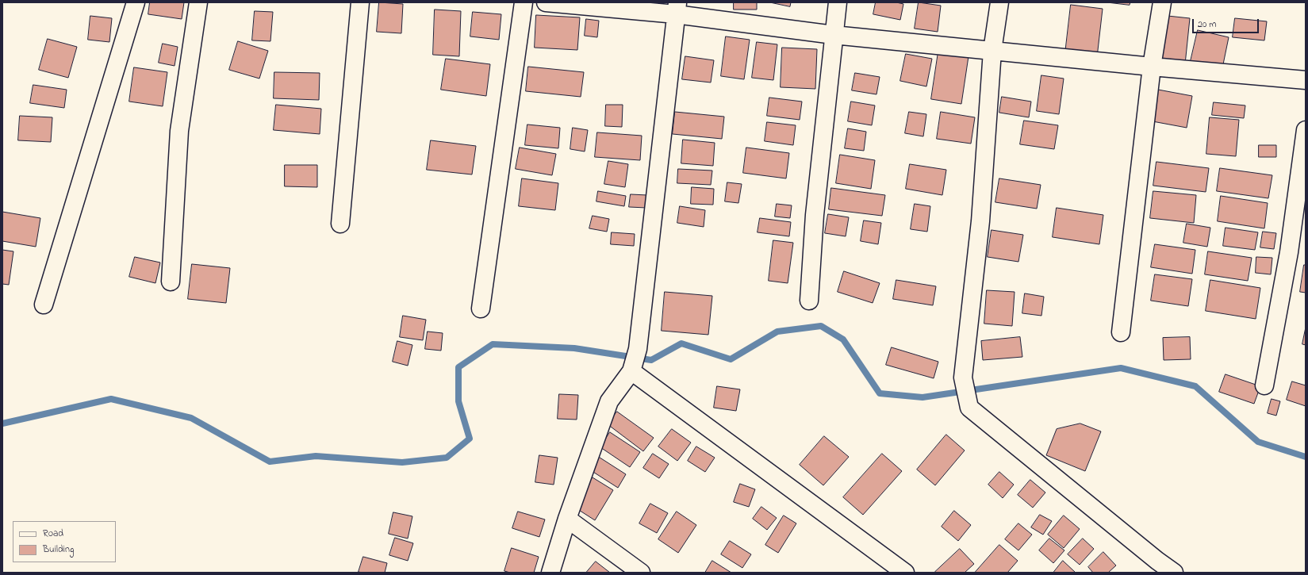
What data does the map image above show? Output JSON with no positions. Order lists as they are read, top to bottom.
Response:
{
  "legend": ["Road", "Building"],
  "scale_bar": "20 m"
}
